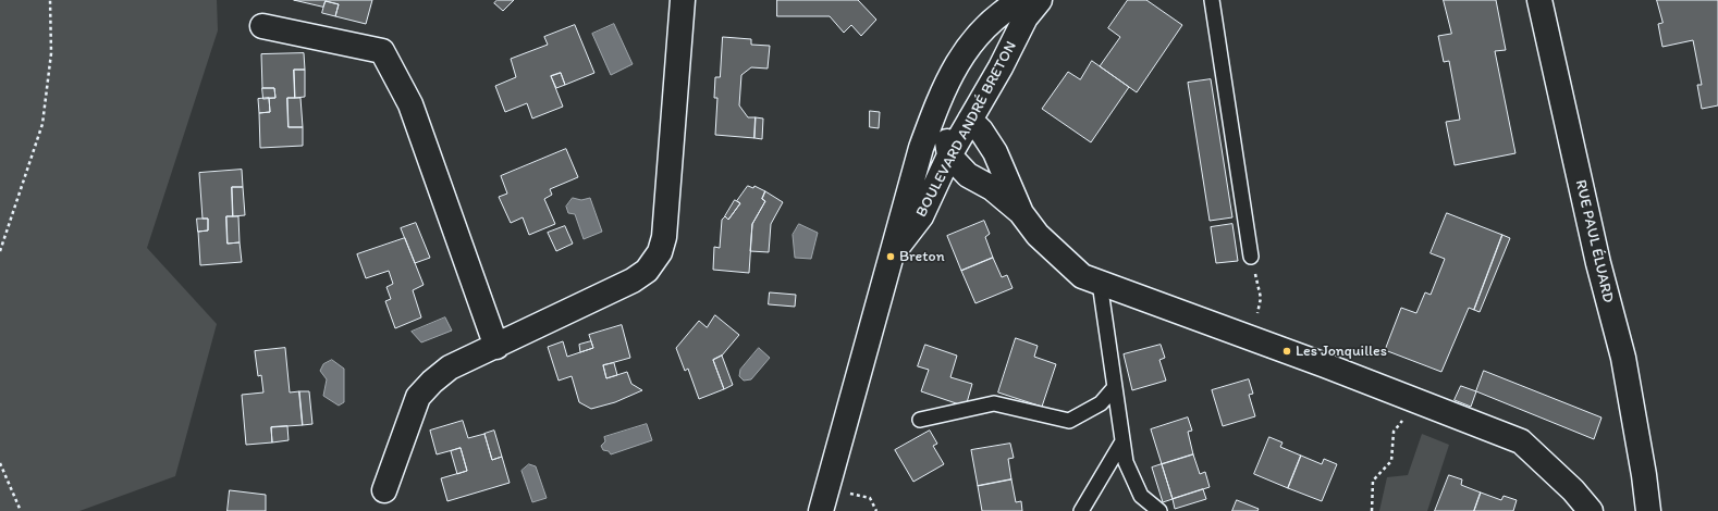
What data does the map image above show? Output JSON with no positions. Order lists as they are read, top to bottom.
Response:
{
  "streets": {
    "street": ["BOULEVARD ANDRÉ BRETON", "RUE PAUL ÉLUARD"]
  },
  "places": ["Breton", "Les Jonquilles"]
}
